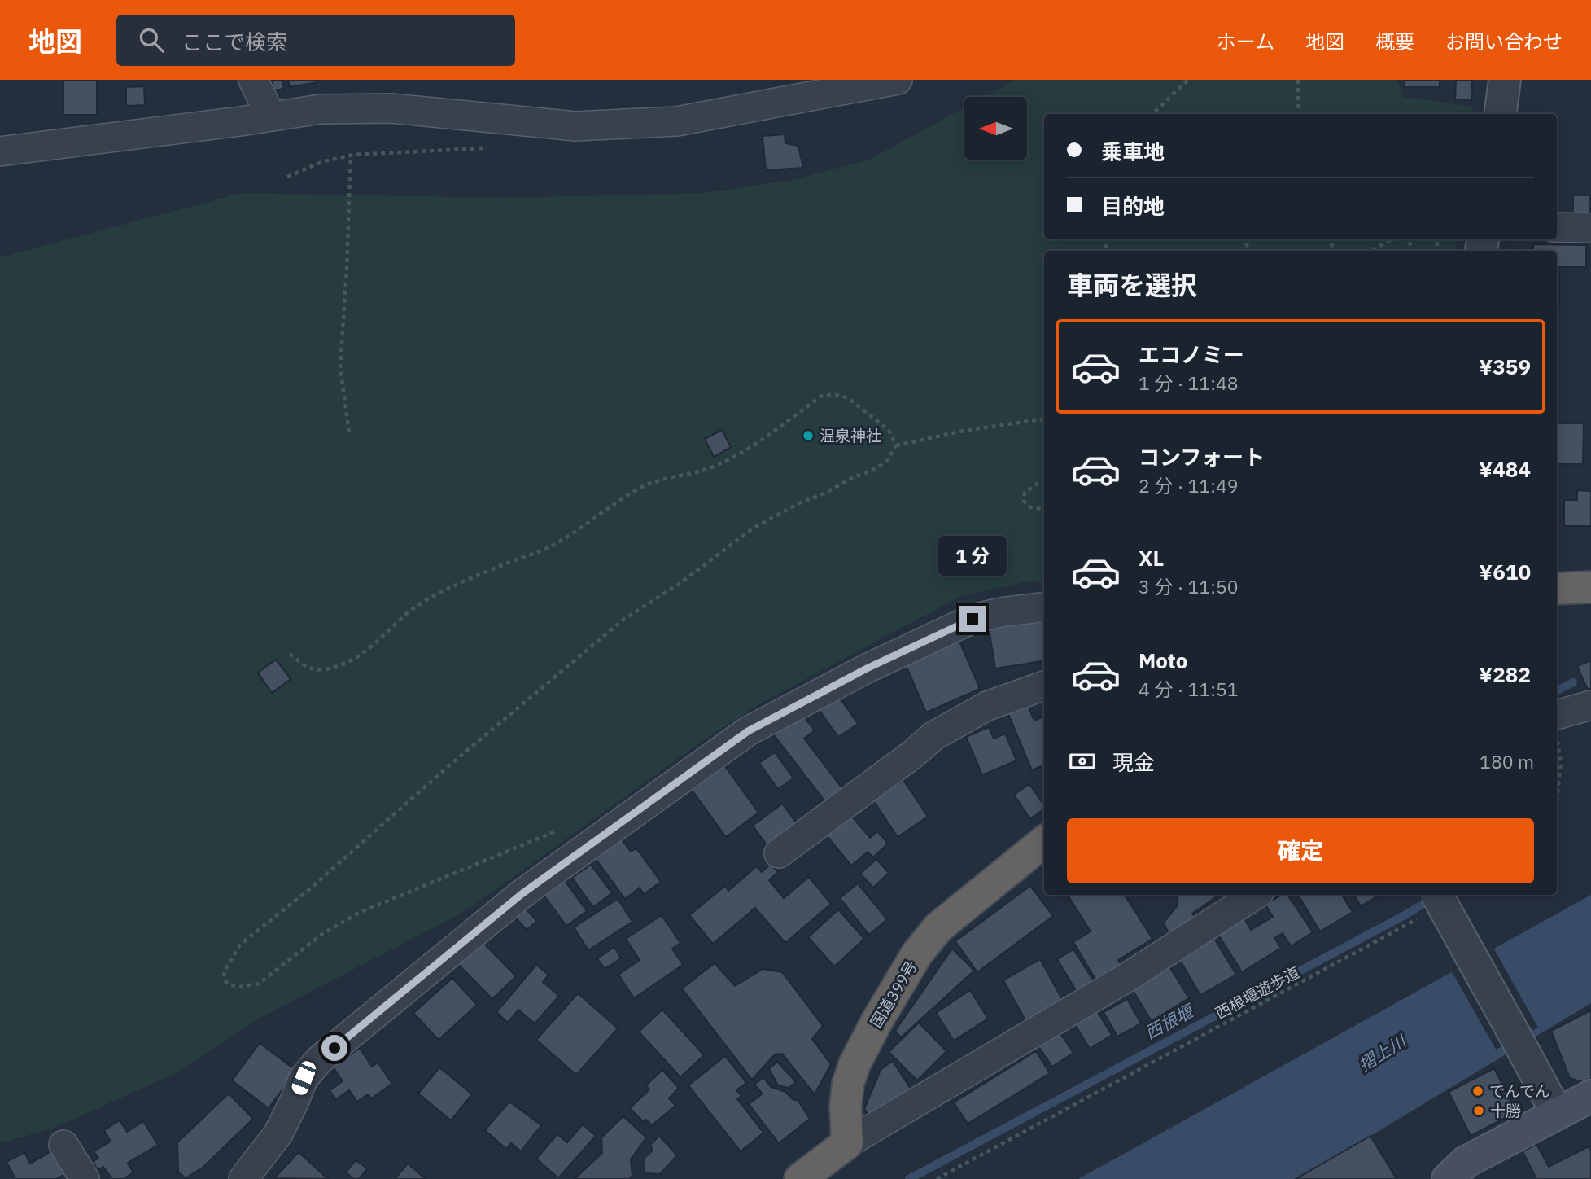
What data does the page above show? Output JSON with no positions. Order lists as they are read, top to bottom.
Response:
{
  "streets": {
    "highway": ["国道399号"],
    "path": ["西根堰遊歩道"]
  },
  "water": ["西根堰", "摺上川"],
  "places": ["温泉神社", "でんでん", "十勝"],
  "north": "left",
  "page": {
    "header": "地図",
    "search": "ここで検索",
    "nav": [
      "ホーム",
      "地図",
      "概要",
      "お問い合わせ"
    ],
    "banner": ["乗車地", "目的地"],
    "heading": "車両を選択",
    "list": [
      {
        "name": "エコノミー",
        "note": "1 分 · 11:48",
        "value": "¥359"
      },
      {
        "name": "コンフォート",
        "note": "2 分 · 11:49",
        "value": "¥484"
      },
      {
        "name": "XL",
        "note": "3 分 · 11:50",
        "value": "¥610"
      },
      {
        "name": "Moto",
        "note": "4 分 · 11:51",
        "value": "¥282"
      }
    ],
    "bubble": "1 分",
    "pay": ["現金", "180 m"],
    "buttons": "確定"
  }
}
